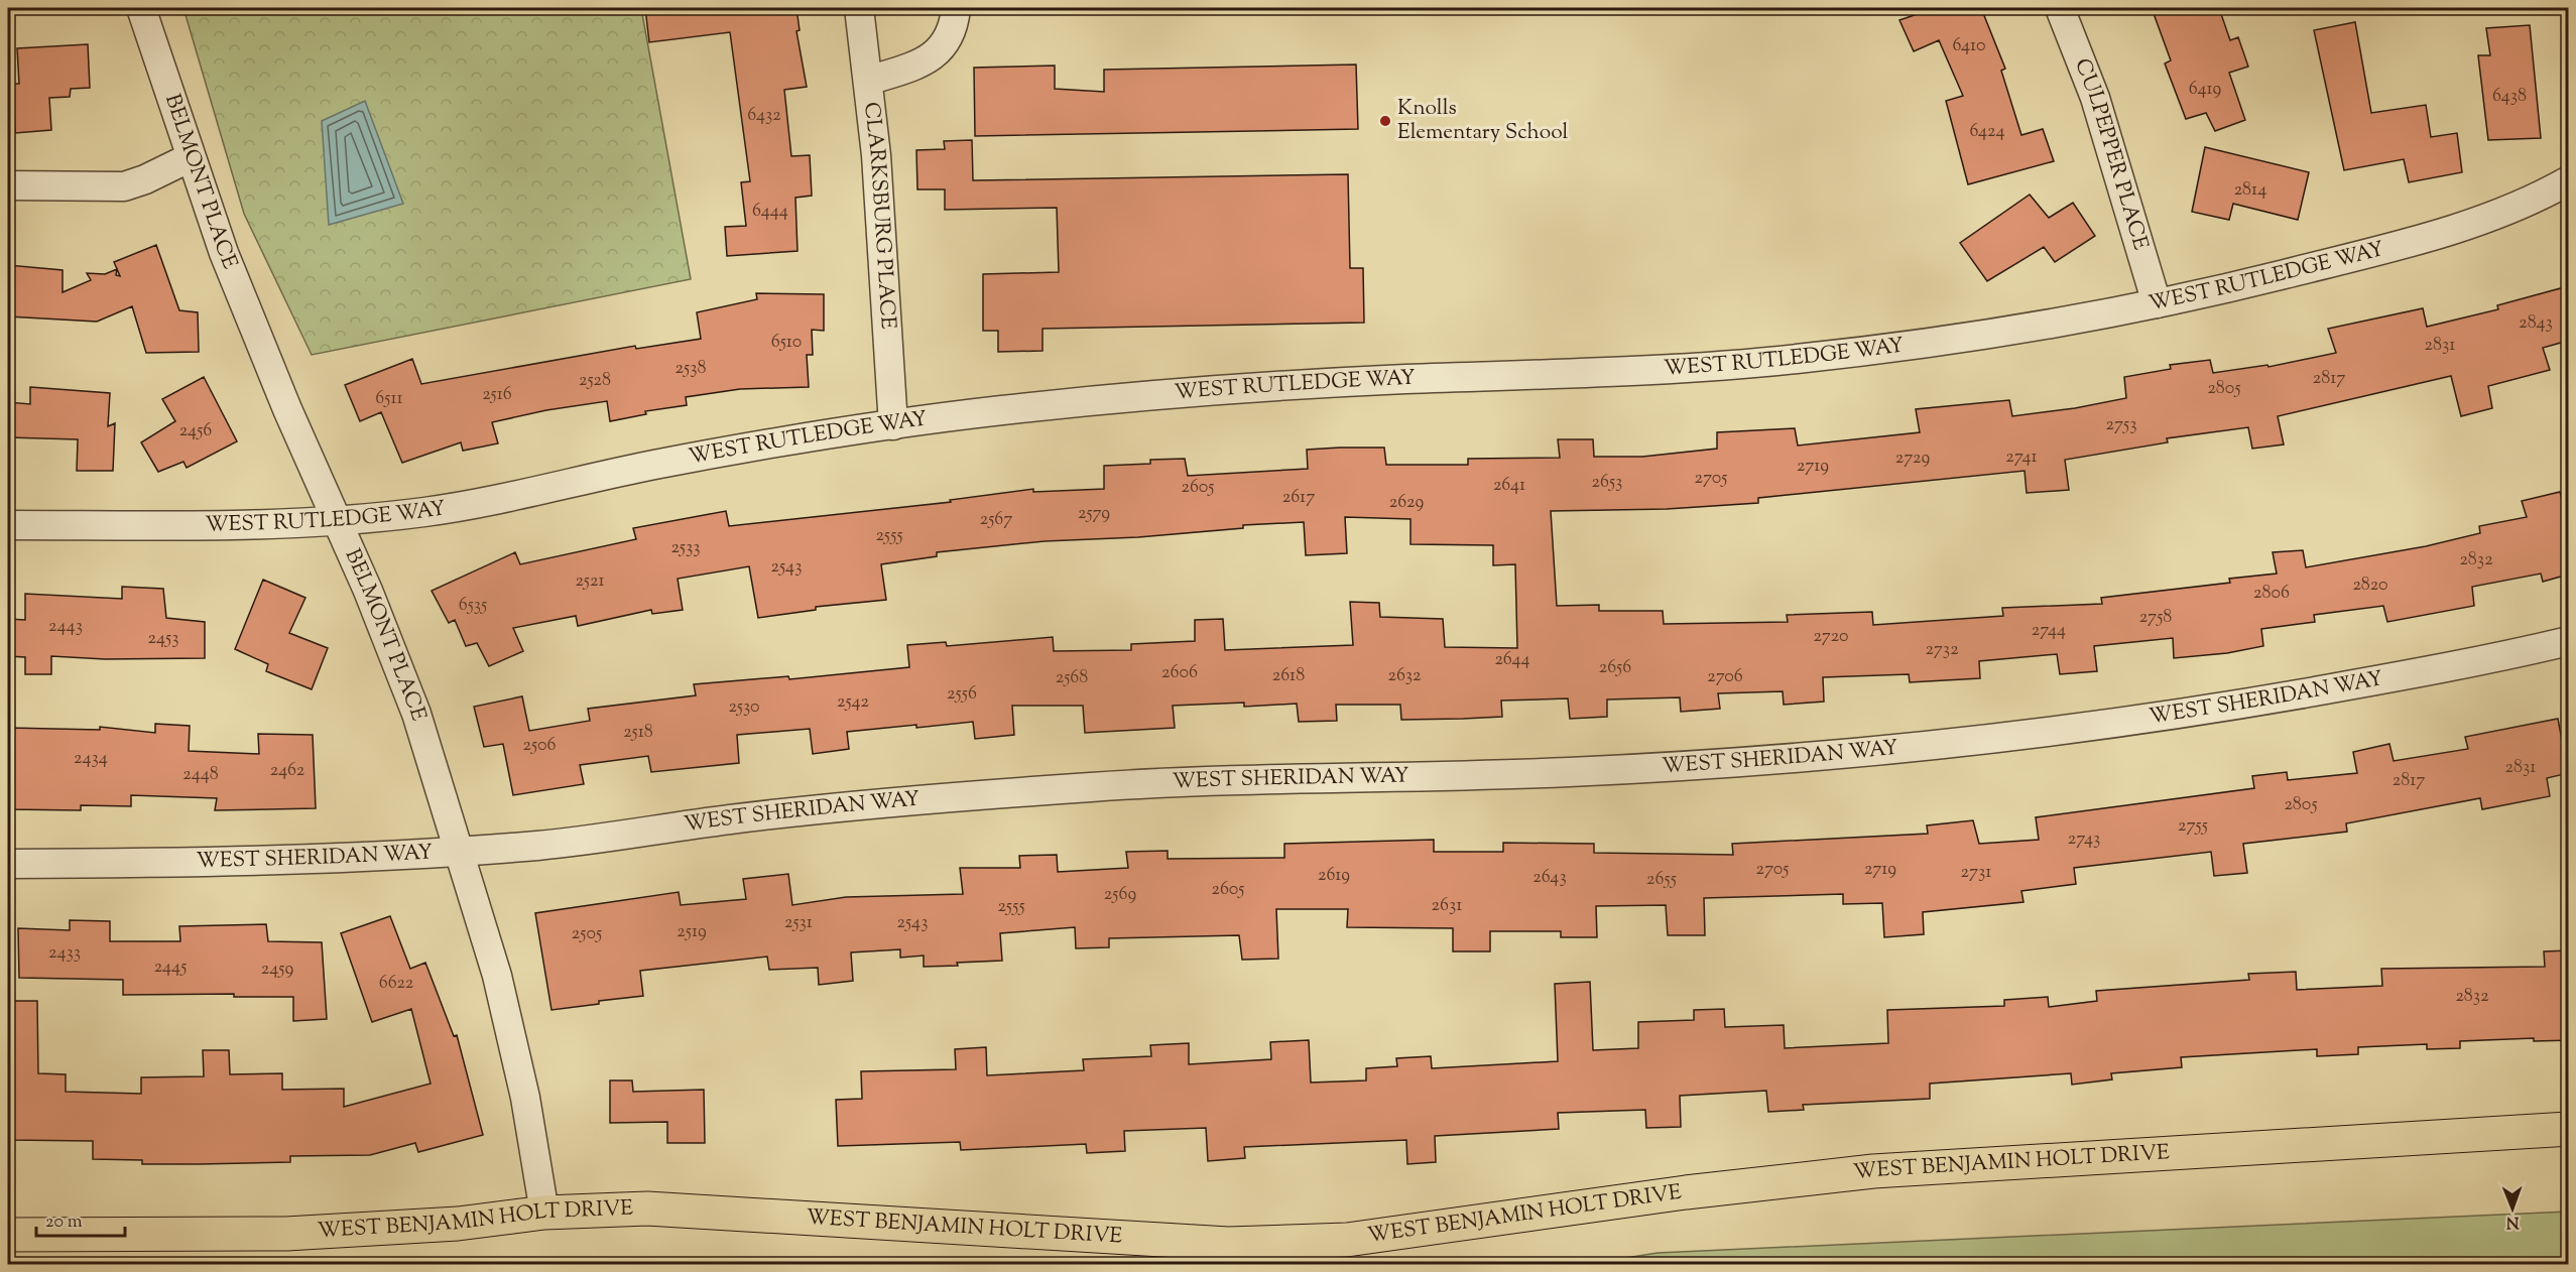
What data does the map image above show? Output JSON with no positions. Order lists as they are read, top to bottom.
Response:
{
  "streets": {
    "main road": ["WEST BENJAMIN HOLT DRIVE"],
    "street": [
      "CULPEPPER PLACE",
      "BELMONT PLACE",
      "CLARKSBURG PLACE",
      "WEST RUTLEDGE WAY",
      "WEST SHERIDAN WAY"
    ]
  },
  "crossings": [
    ["CULPEPPER PLACE", "WEST RUTLEDGE WAY"],
    ["BELMONT PLACE", "WEST RUTLEDGE WAY"],
    ["BELMONT PLACE", "WEST SHERIDAN WAY"],
    ["BELMONT PLACE", "WEST BENJAMIN HOLT DRIVE"],
    ["CLARKSBURG PLACE", "WEST RUTLEDGE WAY"]
  ],
  "places": ["Knolls Elementary School"],
  "house_numbers": [
    "6410",
    "6419",
    "6438",
    "6432",
    "6424",
    "2814",
    "6444",
    "2843",
    "6510",
    "2831",
    "2538",
    "2817",
    "2528",
    "2805",
    "2516",
    "6511",
    "2753",
    "2456",
    "2741",
    "2729",
    "2719",
    "2705",
    "2653",
    "2641",
    "2605",
    "2617",
    "2629",
    "2579",
    "2567",
    "2555",
    "2533",
    "2832",
    "2543",
    "2521",
    "2820",
    "2806",
    "6535",
    "2758",
    "2443",
    "2744",
    "2720",
    "2453",
    "2732",
    "2644",
    "2656",
    "2606",
    "2618",
    "2632",
    "2706",
    "2568",
    "2556",
    "2542",
    "2530",
    "2518",
    "2506",
    "2434",
    "2831",
    "2462",
    "2448",
    "2817",
    "2805",
    "2755",
    "2743",
    "2705",
    "2719",
    "2731",
    "2619",
    "2643",
    "2655",
    "2605",
    "2569",
    "2631",
    "2555",
    "2531",
    "2543",
    "2519",
    "2505",
    "2433",
    "2445",
    "2459",
    "6622",
    "2832"
  ],
  "scale_bar": "20 m",
  "north": "bottom"
}
